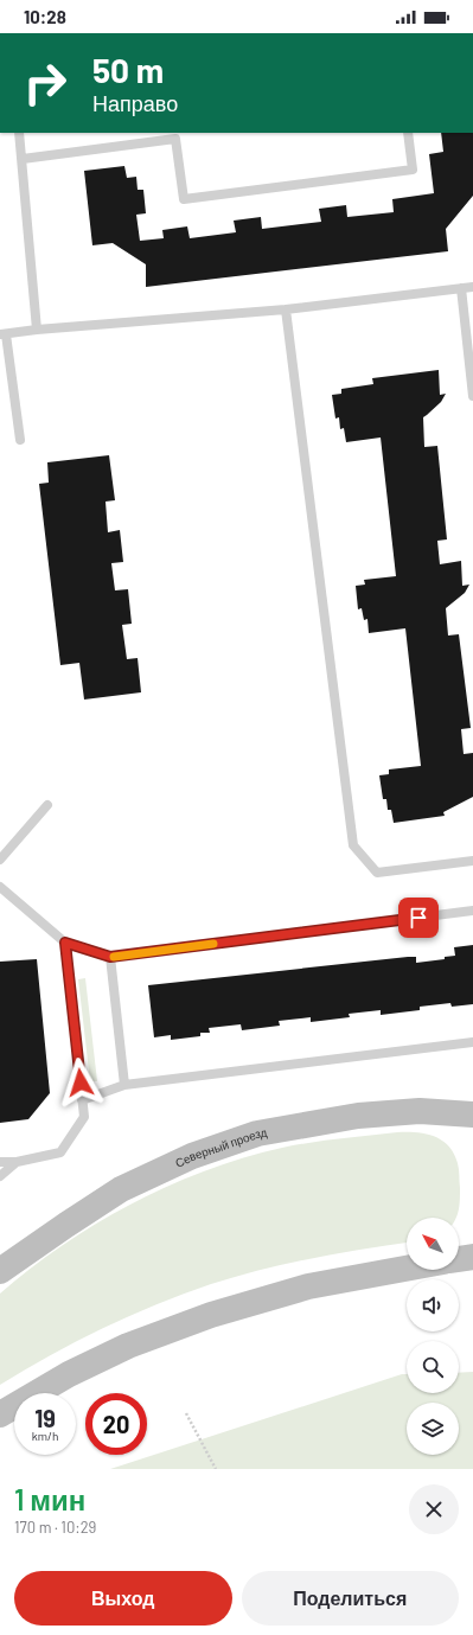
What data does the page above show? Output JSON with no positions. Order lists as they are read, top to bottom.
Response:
{
  "streets": {
    "main road": ["Северный проезд"]
  },
  "north": "top left",
  "page": {
    "status": "10:28",
    "turn": ["50 m", "Направо"],
    "speed": "19 km/h",
    "limit": "20",
    "heading": ["1 мин", "170 m · 10:29"],
    "buttons": ["Выход", "Поделиться"]
  }
}
